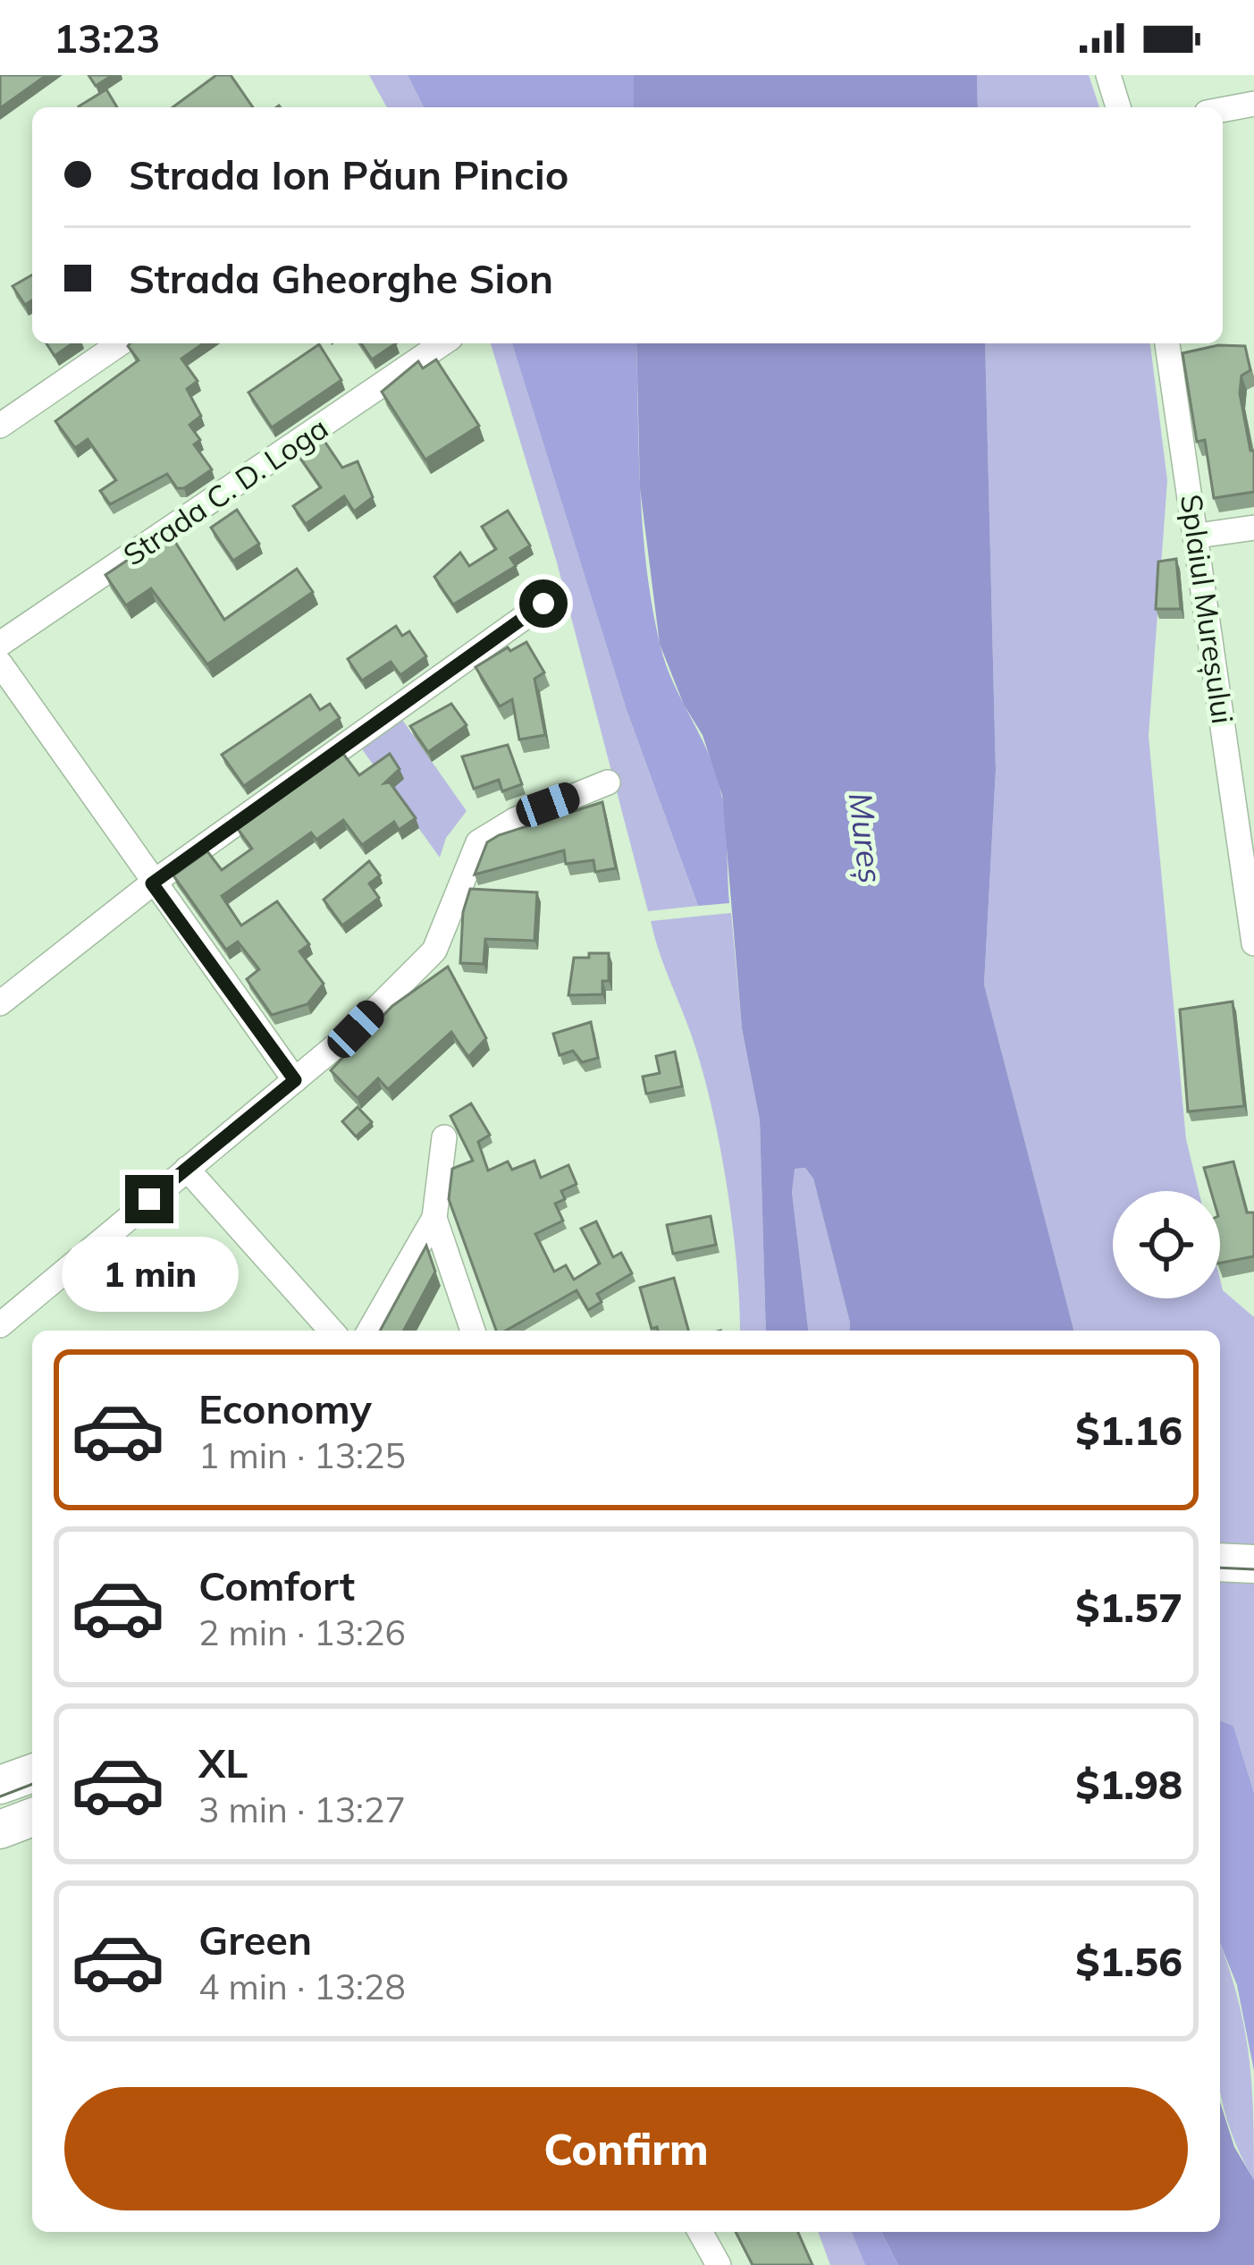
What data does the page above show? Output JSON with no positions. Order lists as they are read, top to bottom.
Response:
{
  "streets": {
    "street": ["Strada C. D. Loga", "Splaiul Mureșului"]
  },
  "water": ["Mureș"],
  "page": {
    "status": "13:23",
    "banner": ["Strada Ion Păun Pincio", "Strada Gheorghe Sion"],
    "bubble": "1 min",
    "list": [
      {
        "name": "Economy",
        "note": "1 min · 13:25",
        "value": "$1.16"
      },
      {
        "name": "Comfort",
        "note": "2 min · 13:26",
        "value": "$1.57"
      },
      {
        "name": "XL",
        "note": "3 min · 13:27",
        "value": "$1.98"
      },
      {
        "name": "Green",
        "note": "4 min · 13:28",
        "value": "$1.56"
      }
    ],
    "buttons": "Confirm"
  }
}
